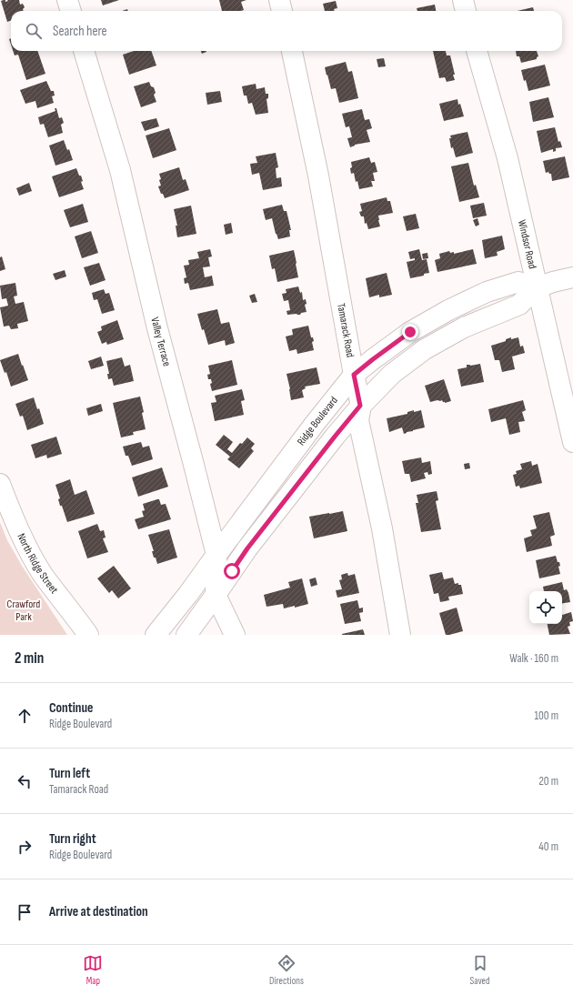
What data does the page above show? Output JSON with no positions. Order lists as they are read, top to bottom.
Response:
{
  "streets": {
    "street": [
      "Windsor Road",
      "Tamarack Road",
      "Valley Terrace",
      "Ridge Boulevard",
      "North Ridge Street"
    ]
  },
  "crossings": [
    ["Windsor Road", "Ridge Boulevard"],
    ["Tamarack Road", "Ridge Boulevard"],
    ["Valley Terrace", "Ridge Boulevard"]
  ],
  "parks": ["Crawford Park"],
  "page": {
    "search": "Search here",
    "heading": ["2 min", "Walk · 160 m"],
    "list": [
      ["Continue", "Ridge Boulevard", "100 m"],
      ["Turn left", "Tamarack Road", "20 m"],
      ["Turn right", "Ridge Boulevard", "40 m"],
      "Arrive at destination"
    ],
    "nav": ["Map", "Directions", "Saved"]
  }
}
